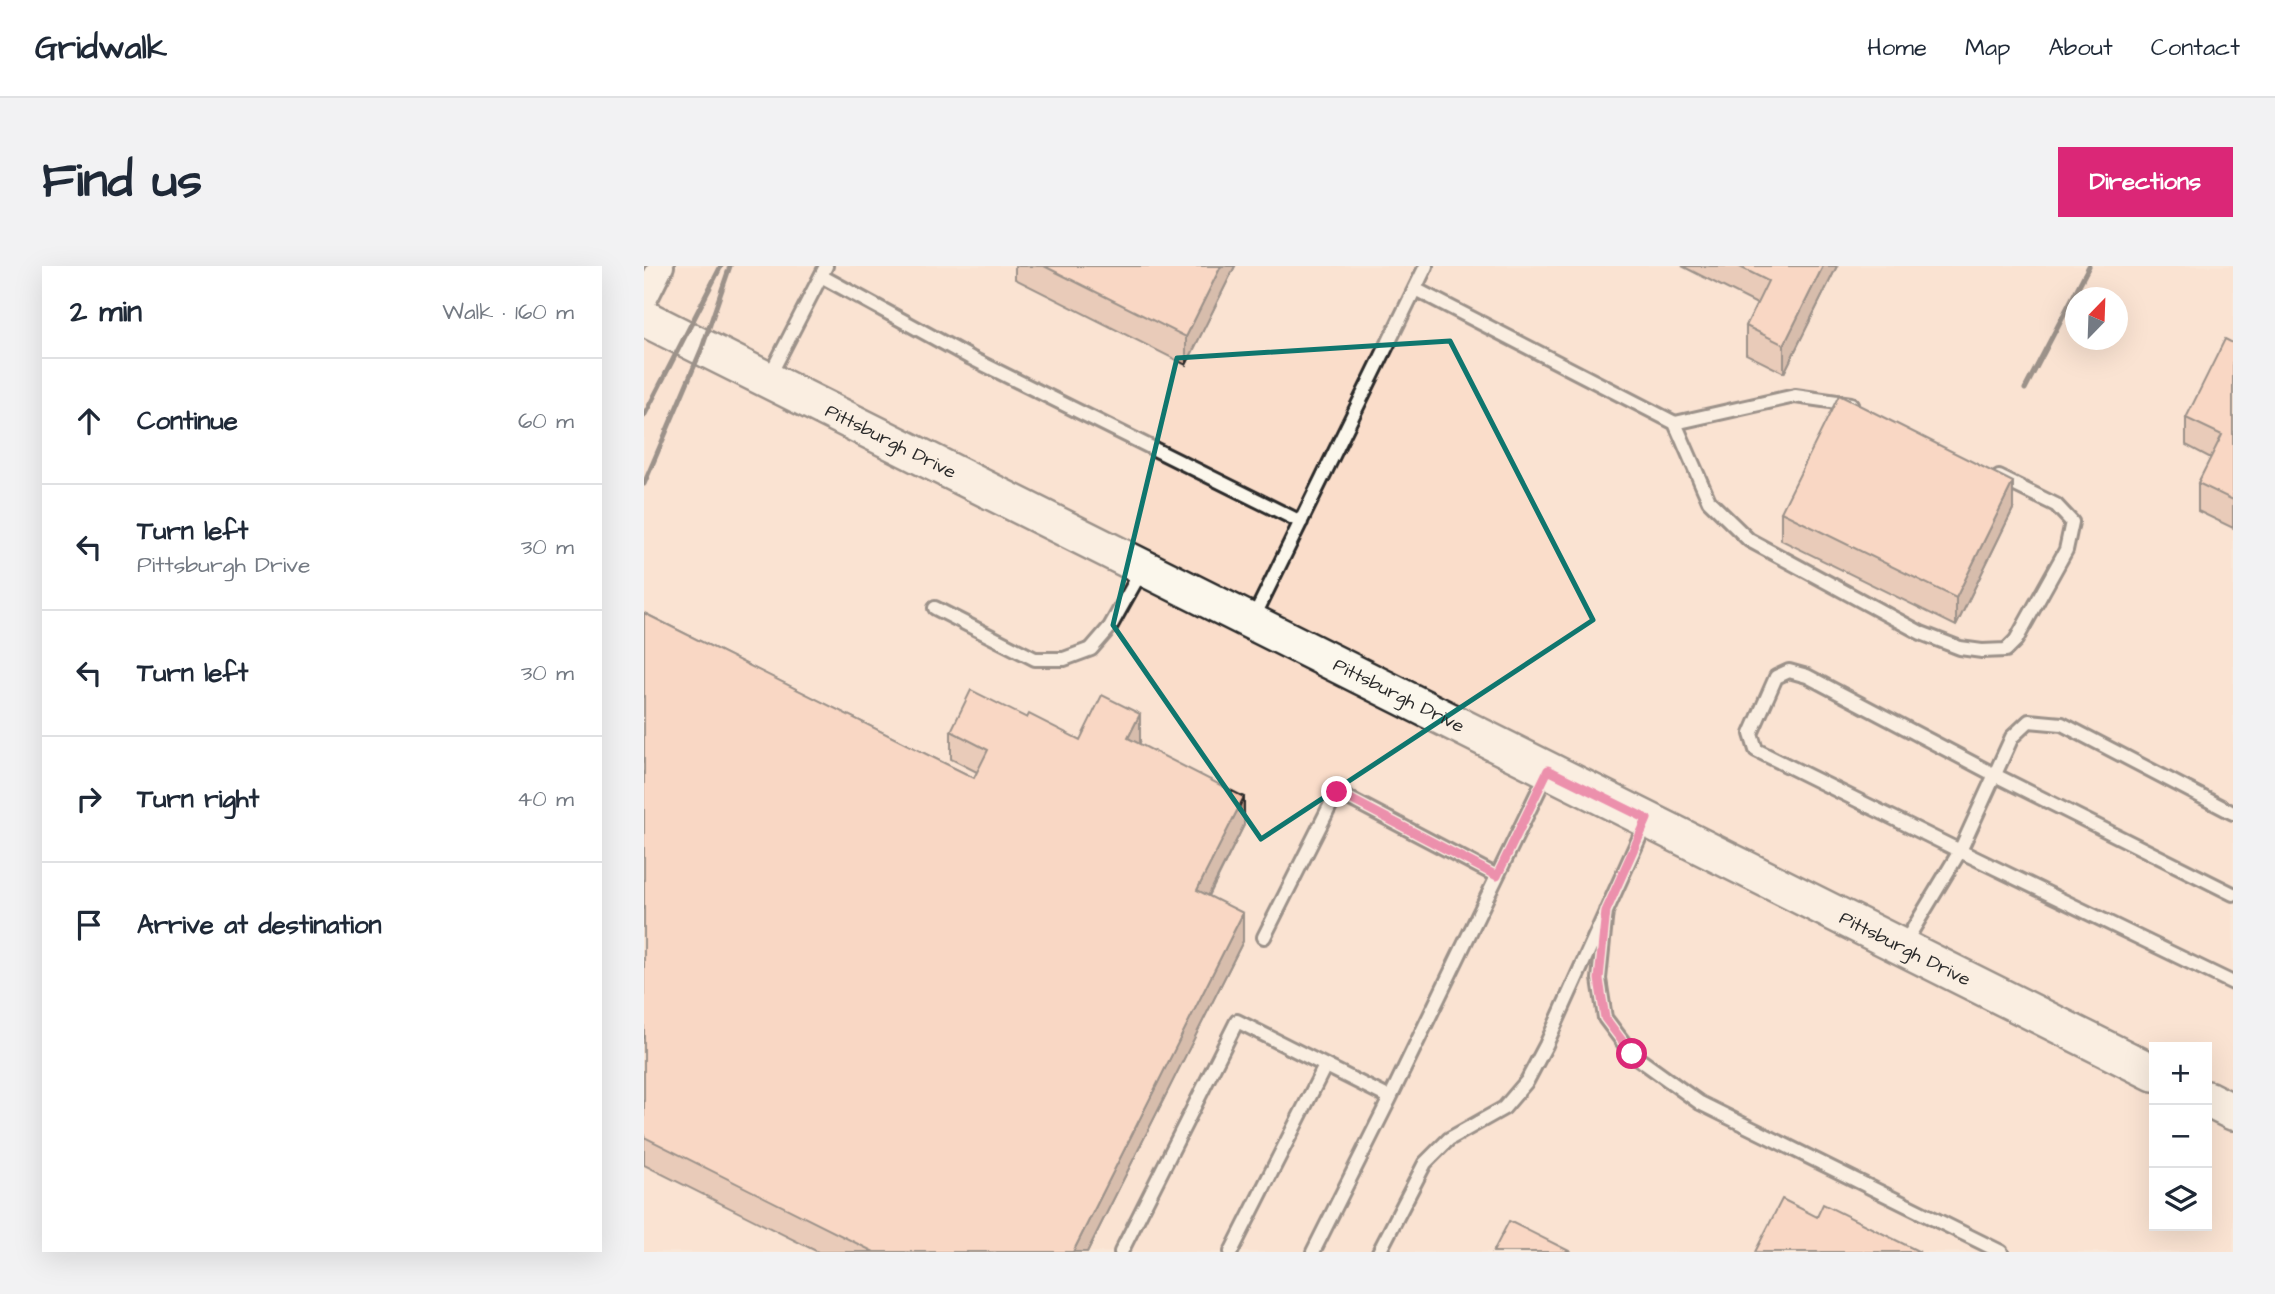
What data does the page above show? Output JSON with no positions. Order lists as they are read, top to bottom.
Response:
{
  "streets": {
    "street": ["Pittsburgh Drive"]
  },
  "north": "top right",
  "page": {
    "header": "Gridwalk",
    "nav": [
      "Home",
      "Map",
      "About",
      "Contact"
    ],
    "buttons": "Directions",
    "title": "Find us",
    "heading": ["2 min", "Walk · 160 m"],
    "list": [
      ["Continue", "60 m"],
      ["Turn left", "Pittsburgh Drive", "30 m"],
      ["Turn left", "30 m"],
      ["Turn right", "40 m"],
      "Arrive at destination"
    ],
    "map_buttons": ["+", "−"]
  }
}
